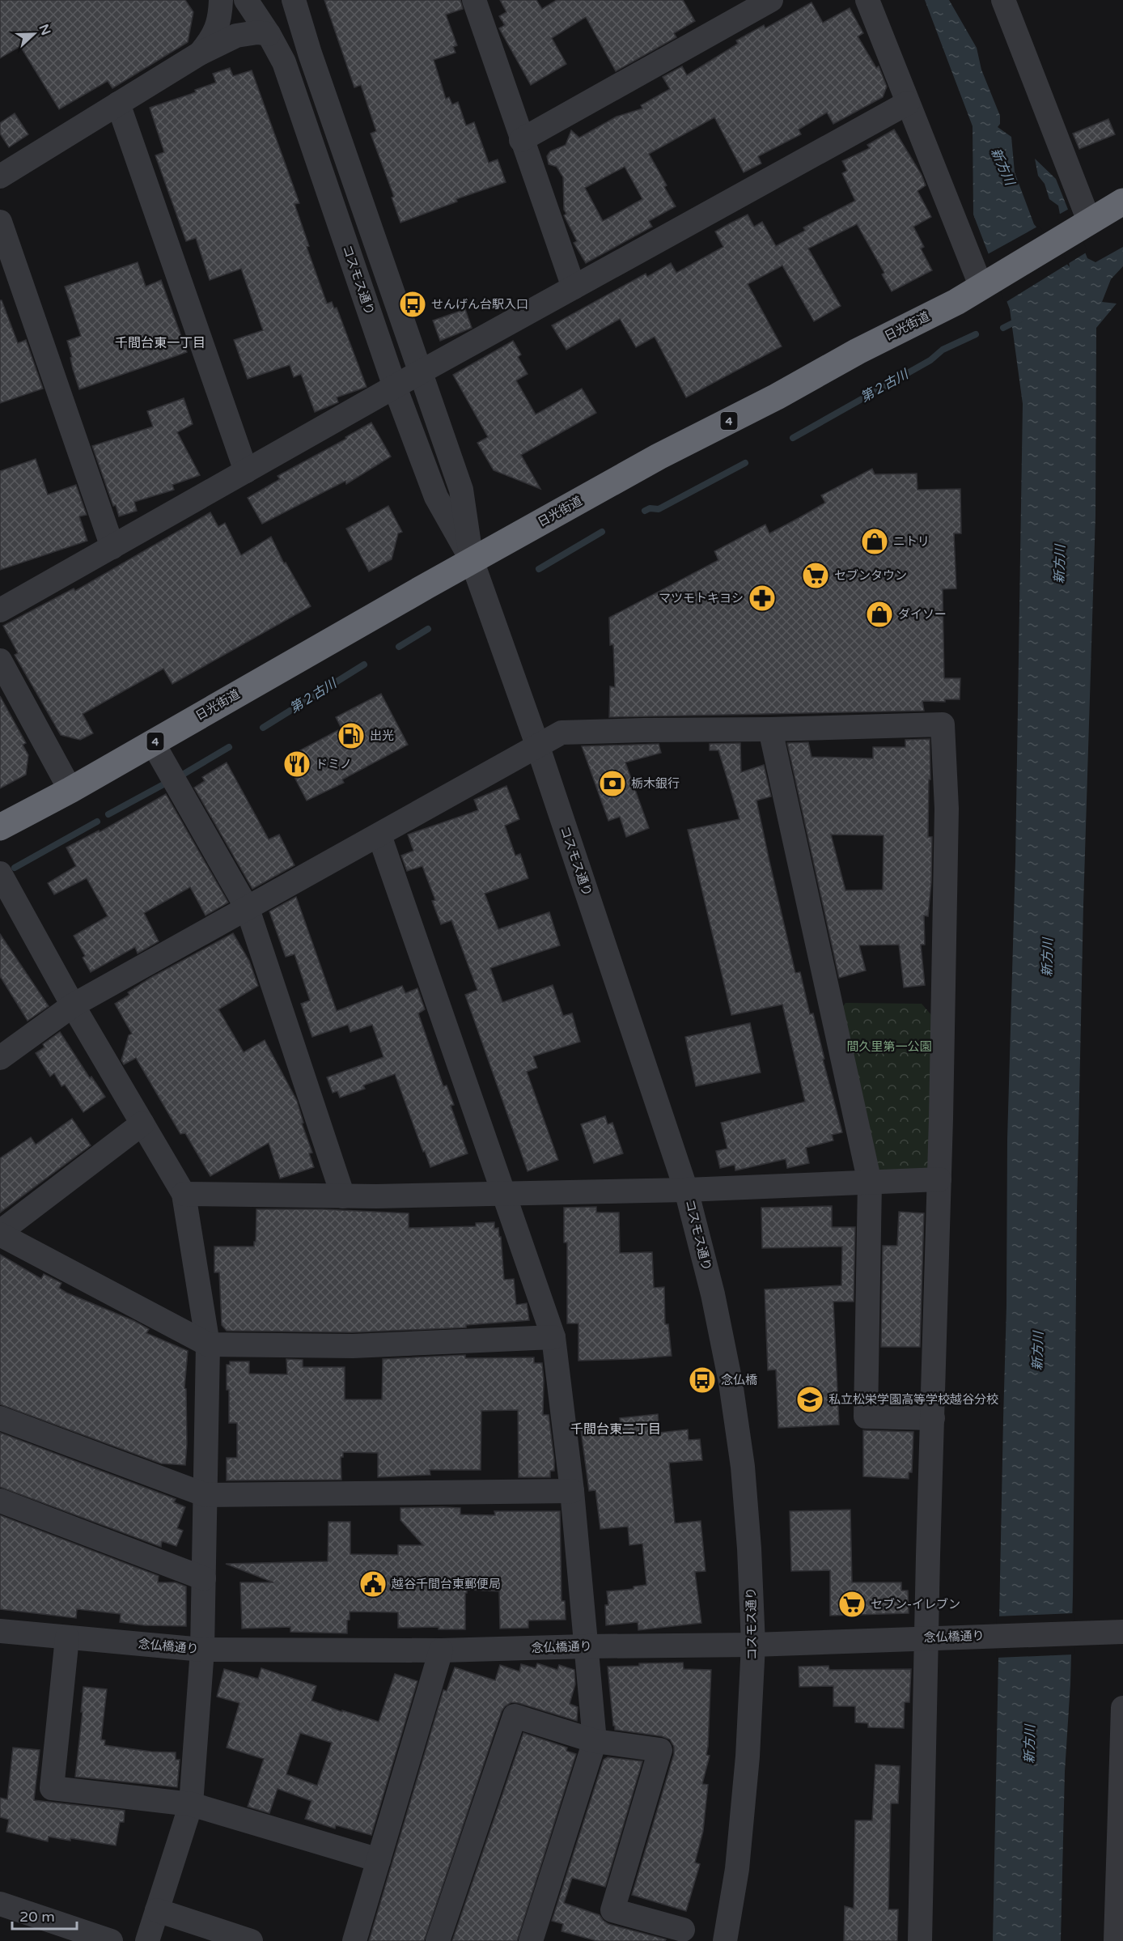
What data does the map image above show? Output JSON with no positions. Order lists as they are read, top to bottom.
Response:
{
  "streets": {
    "highway": ["日光街道", "4"],
    "street": ["コスモス通り", "念仏橋通り"]
  },
  "crossings": [
    ["コスモス通り", "日光街道"],
    ["コスモス通り", "念仏橋通り"]
  ],
  "districts": ["千間台東一丁目", "千間台東二丁目"],
  "water": ["新方川", "第２古川"],
  "parks": ["間久里第一公園"],
  "places": {
    "bus stop": ["せんげん台駅入口", "念仏橋"],
    "shop": ["ニトリ", "ダイソー"],
    "supermarket": ["セブンタウン", "セブン-イレブン"],
    "pharmacy": ["マツモトキヨシ"],
    "fuel station": ["出光"],
    "restaurant": ["ドミノ"],
    "bank": ["栃木銀行"],
    "school or university": ["私立松栄学園高等学校越谷分校"],
    "public building": ["越谷千間台東郵便局"]
  },
  "scale_bar": "20 m",
  "north": "right"
}
